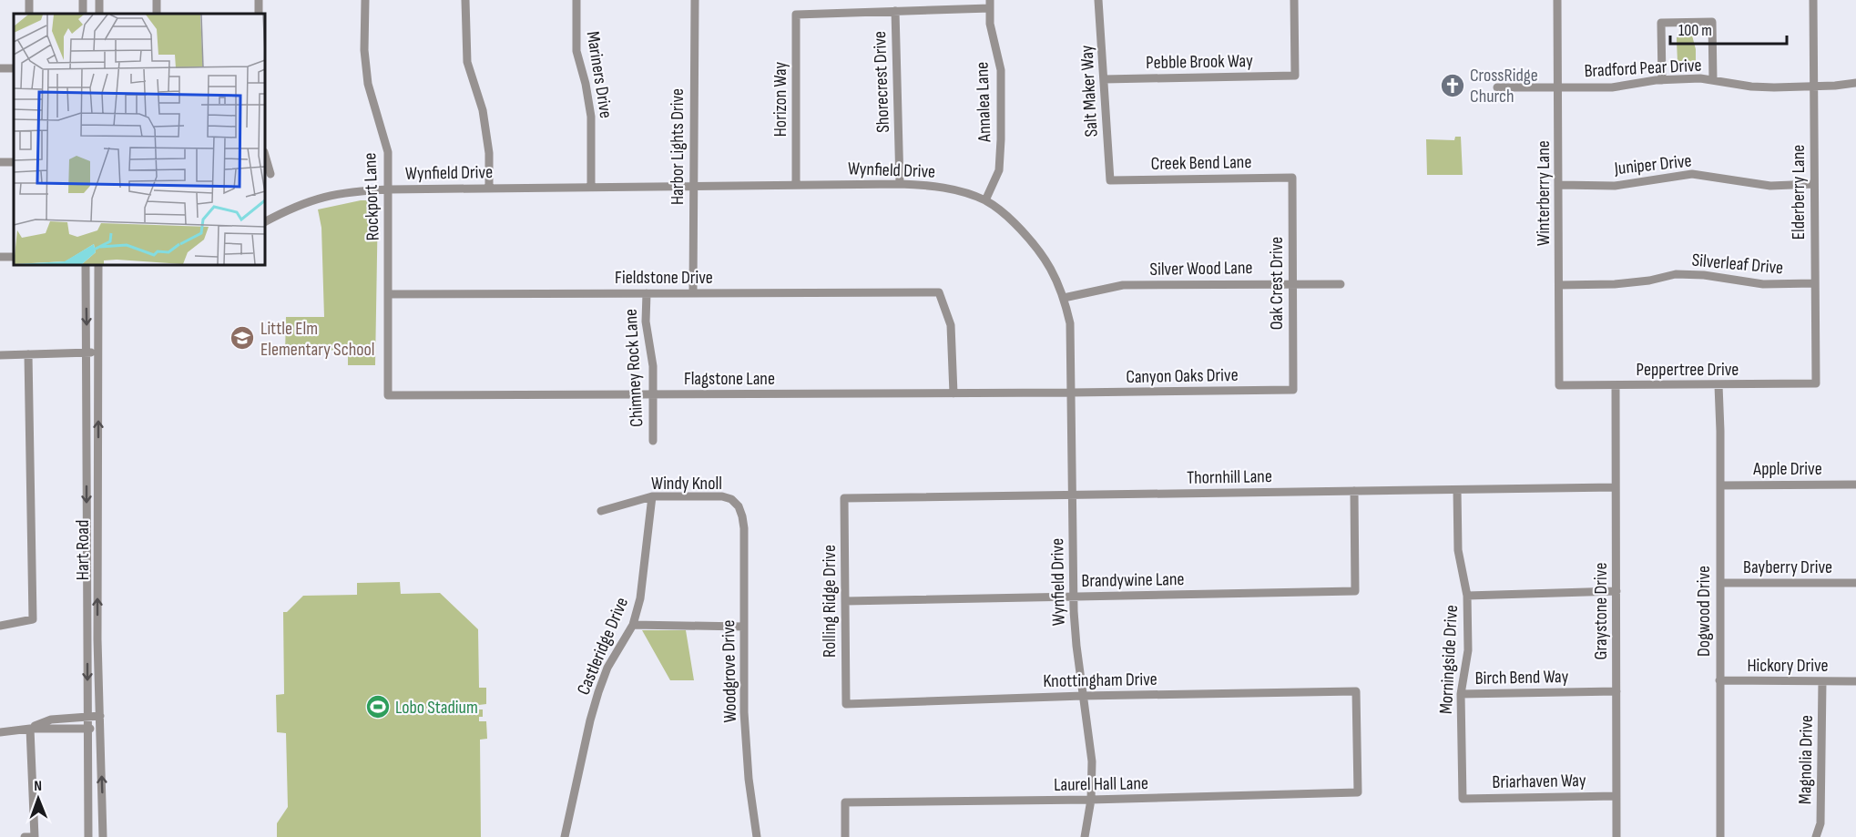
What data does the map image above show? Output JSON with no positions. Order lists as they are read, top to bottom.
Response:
{
  "streets": {
    "street": [
      "Pebble Brook Way",
      "Bradford Pear Drive",
      "Mariners Drive",
      "Shorecrest Drive",
      "Salt Maker Way",
      "Horizon Way",
      "Annalea Lane",
      "Harbor Lights Drive",
      "Creek Bend Lane",
      "Juniper Drive",
      "Wynfield Drive",
      "Elderberry Lane",
      "Winterberry Lane",
      "Rockport Lane",
      "Silverleaf Drive",
      "Silver Wood Lane",
      "Fieldstone Drive",
      "Oak Crest Drive",
      "Chimney Rock Lane",
      "Peppertree Drive",
      "Canyon Oaks Drive",
      "Flagstone Lane",
      "Apple Drive",
      "Thornhill Lane",
      "Windy Knoll",
      "Hart Road",
      "Bayberry Drive",
      "Brandywine Lane",
      "Rolling Ridge Drive",
      "Graystone Drive",
      "Dogwood Drive",
      "Castleridge Drive",
      "Morningside Drive",
      "Hickory Drive",
      "Woodgrove Drive",
      "Birch Bend Way",
      "Knottingham Drive",
      "Magnolia Drive",
      "Briarhaven Way",
      "Laurel Hall Lane"
    ]
  },
  "crossings": [
    ["Pebble Brook Way", "Salt Maker Way"],
    ["Bradford Pear Drive", "Elderberry Lane"],
    ["Bradford Pear Drive", "Winterberry Lane"],
    ["Mariners Drive", "Wynfield Drive"],
    ["Shorecrest Drive", "Horizon Way"],
    ["Shorecrest Drive", "Wynfield Drive"],
    ["Salt Maker Way", "Creek Bend Lane"],
    ["Horizon Way", "Wynfield Drive"],
    ["Annalea Lane", "Wynfield Drive"],
    ["Harbor Lights Drive", "Wynfield Drive"],
    ["Harbor Lights Drive", "Fieldstone Drive"],
    ["Creek Bend Lane", "Oak Crest Drive"],
    ["Juniper Drive", "Elderberry Lane"],
    ["Juniper Drive", "Winterberry Lane"],
    ["Wynfield Drive", "Rockport Lane"],
    ["Wynfield Drive", "Silver Wood Lane"],
    ["Wynfield Drive", "Canyon Oaks Drive"],
    ["Wynfield Drive", "Flagstone Lane"],
    ["Wynfield Drive", "Thornhill Lane"],
    ["Wynfield Drive", "Brandywine Lane"],
    ["Wynfield Drive", "Knottingham Drive"],
    ["Wynfield Drive", "Laurel Hall Lane"],
    ["Elderberry Lane", "Silverleaf Drive"],
    ["Elderberry Lane", "Peppertree Drive"],
    ["Winterberry Lane", "Silverleaf Drive"],
    ["Winterberry Lane", "Peppertree Drive"],
    ["Rockport Lane", "Fieldstone Drive"],
    ["Rockport Lane", "Flagstone Lane"],
    ["Silver Wood Lane", "Oak Crest Drive"],
    ["Fieldstone Drive", "Chimney Rock Lane"],
    ["Fieldstone Drive", "Flagstone Lane"],
    ["Oak Crest Drive", "Canyon Oaks Drive"],
    ["Chimney Rock Lane", "Flagstone Lane"],
    ["Peppertree Drive", "Graystone Drive"],
    ["Peppertree Drive", "Dogwood Drive"],
    ["Canyon Oaks Drive", "Flagstone Lane"],
    ["Apple Drive", "Dogwood Drive"],
    ["Thornhill Lane", "Brandywine Lane"],
    ["Thornhill Lane", "Rolling Ridge Drive"],
    ["Thornhill Lane", "Graystone Drive"],
    ["Thornhill Lane", "Morningside Drive"],
    ["Windy Knoll", "Castleridge Drive"],
    ["Windy Knoll", "Woodgrove Drive"],
    ["Bayberry Drive", "Dogwood Drive"],
    ["Brandywine Lane", "Rolling Ridge Drive"],
    ["Rolling Ridge Drive", "Knottingham Drive"],
    ["Graystone Drive", "Birch Bend Way"],
    ["Graystone Drive", "Briarhaven Way"],
    ["Dogwood Drive", "Hickory Drive"],
    ["Morningside Drive", "Birch Bend Way"],
    ["Morningside Drive", "Briarhaven Way"],
    ["Hickory Drive", "Magnolia Drive"],
    ["Knottingham Drive", "Laurel Hall Lane"]
  ],
  "places": {
    "church": ["CrossRidge Church"],
    "school or university": ["Little Elm Elementary School"],
    "sports": ["Lobo Stadium"]
  },
  "scale_bar": "100 m",
  "north": "top"
}
